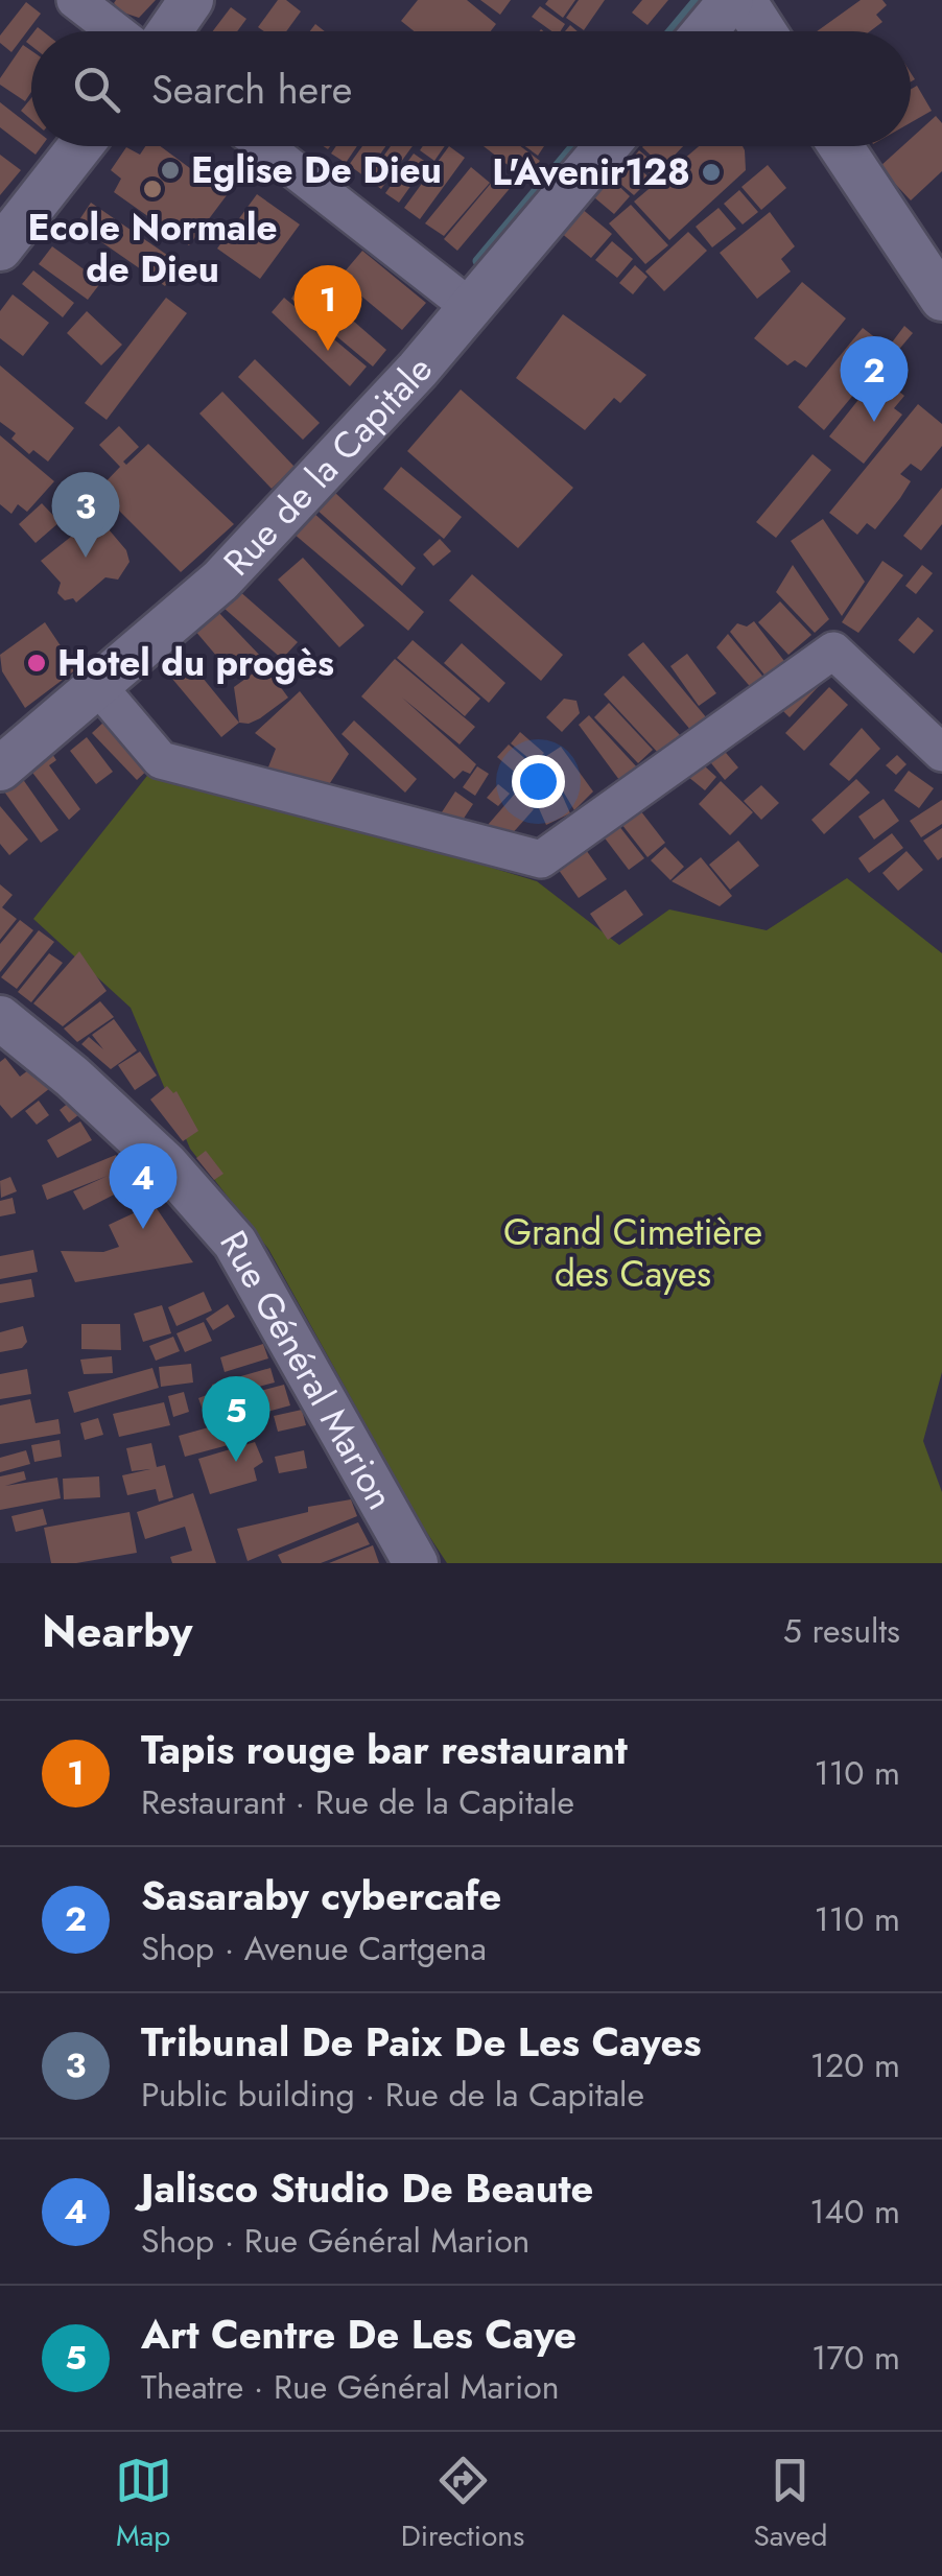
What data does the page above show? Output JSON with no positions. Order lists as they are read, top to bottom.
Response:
{
  "streets": {
    "street": ["Rue de la Capitale", "Rue Général Marion"]
  },
  "parks": ["Grand Cimetière des Cayes"],
  "places": [
    "Eglise De Dieu",
    "L'Avenir128",
    "Ecole Normale de Dieu",
    "Hotel du progès"
  ],
  "page": {
    "search": "Search here",
    "pins": [
      "1",
      "2",
      "3",
      "4",
      "5"
    ],
    "heading": ["Nearby", "5 results"],
    "list": [
      {
        "mark": "1",
        "name": "Tapis rouge bar restaurant",
        "note": "Restaurant · Rue de la Capitale",
        "value": "110 m"
      },
      {
        "mark": "2",
        "name": "Sasaraby cybercafe",
        "note": "Shop · Avenue Cartgena",
        "value": "110 m"
      },
      {
        "mark": "3",
        "name": "Tribunal De Paix De Les Cayes",
        "note": "Public building · Rue de la Capitale",
        "value": "120 m"
      },
      {
        "mark": "4",
        "name": "Jalisco Studio De Beaute",
        "note": "Shop · Rue Général Marion",
        "value": "140 m"
      },
      {
        "mark": "5",
        "name": "Art Centre De Les Caye",
        "note": "Theatre · Rue Général Marion",
        "value": "170 m"
      }
    ],
    "nav": ["Map", "Directions", "Saved"]
  }
}
